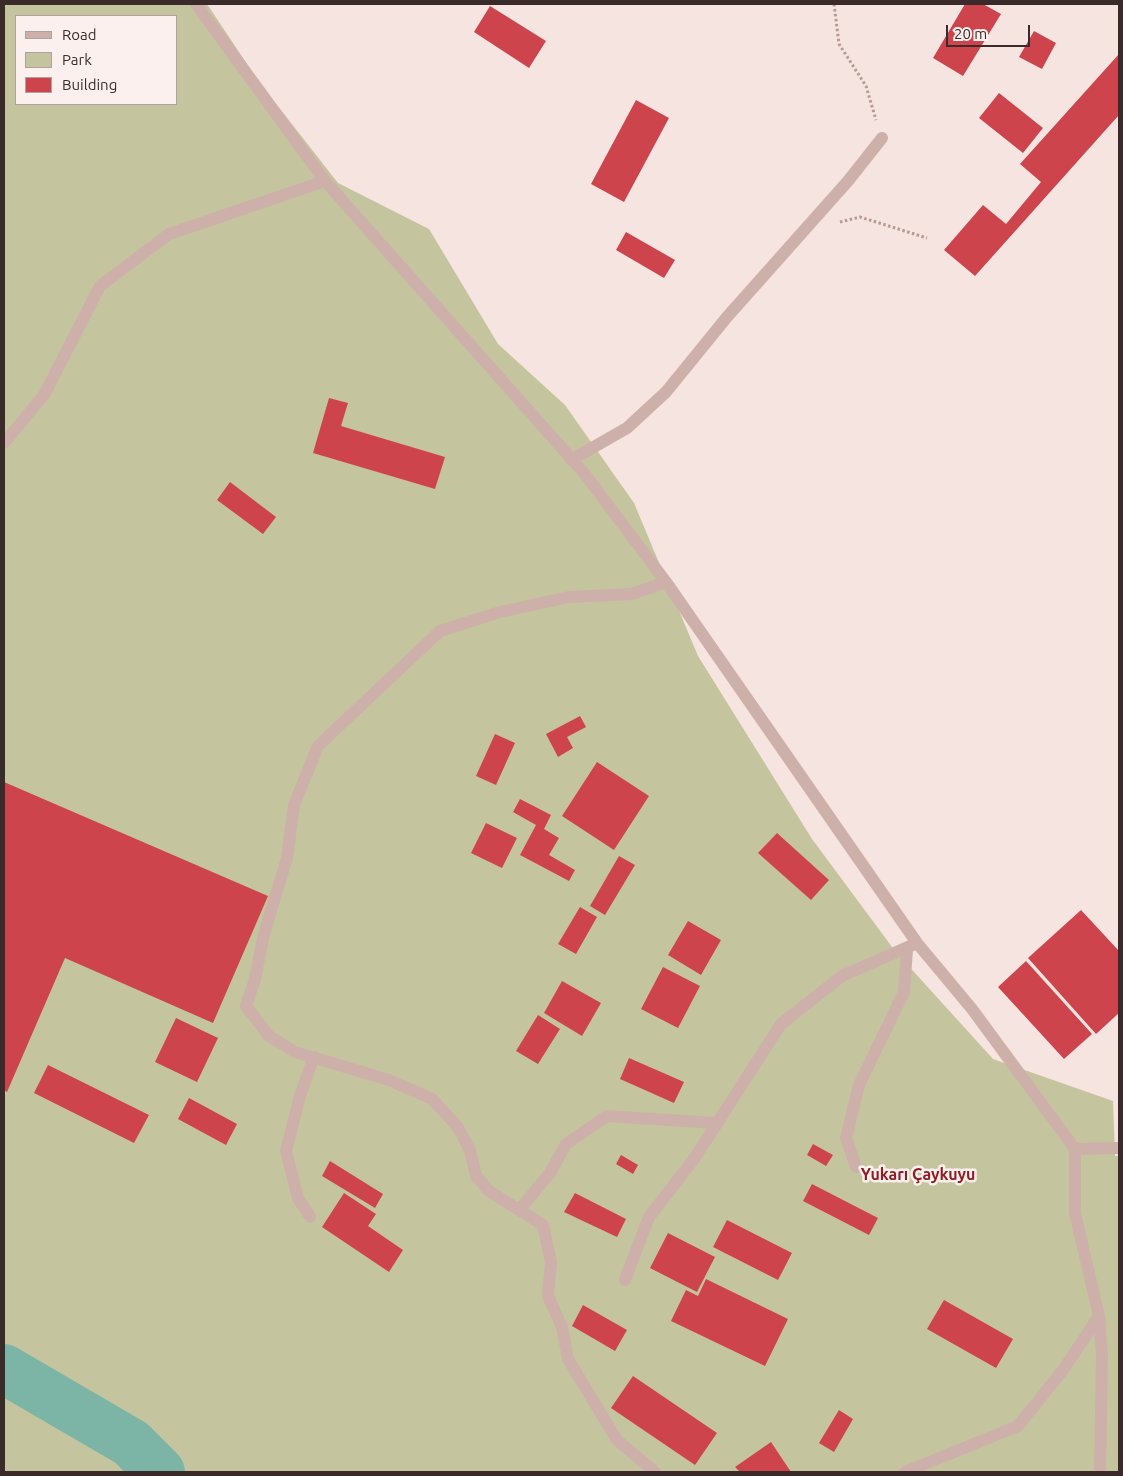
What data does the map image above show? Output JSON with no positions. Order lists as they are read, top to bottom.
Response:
{
  "districts": ["Yukarı Çaykuyu"],
  "legend": ["Road", "Park", "Building"],
  "scale_bar": "20 m"
}
